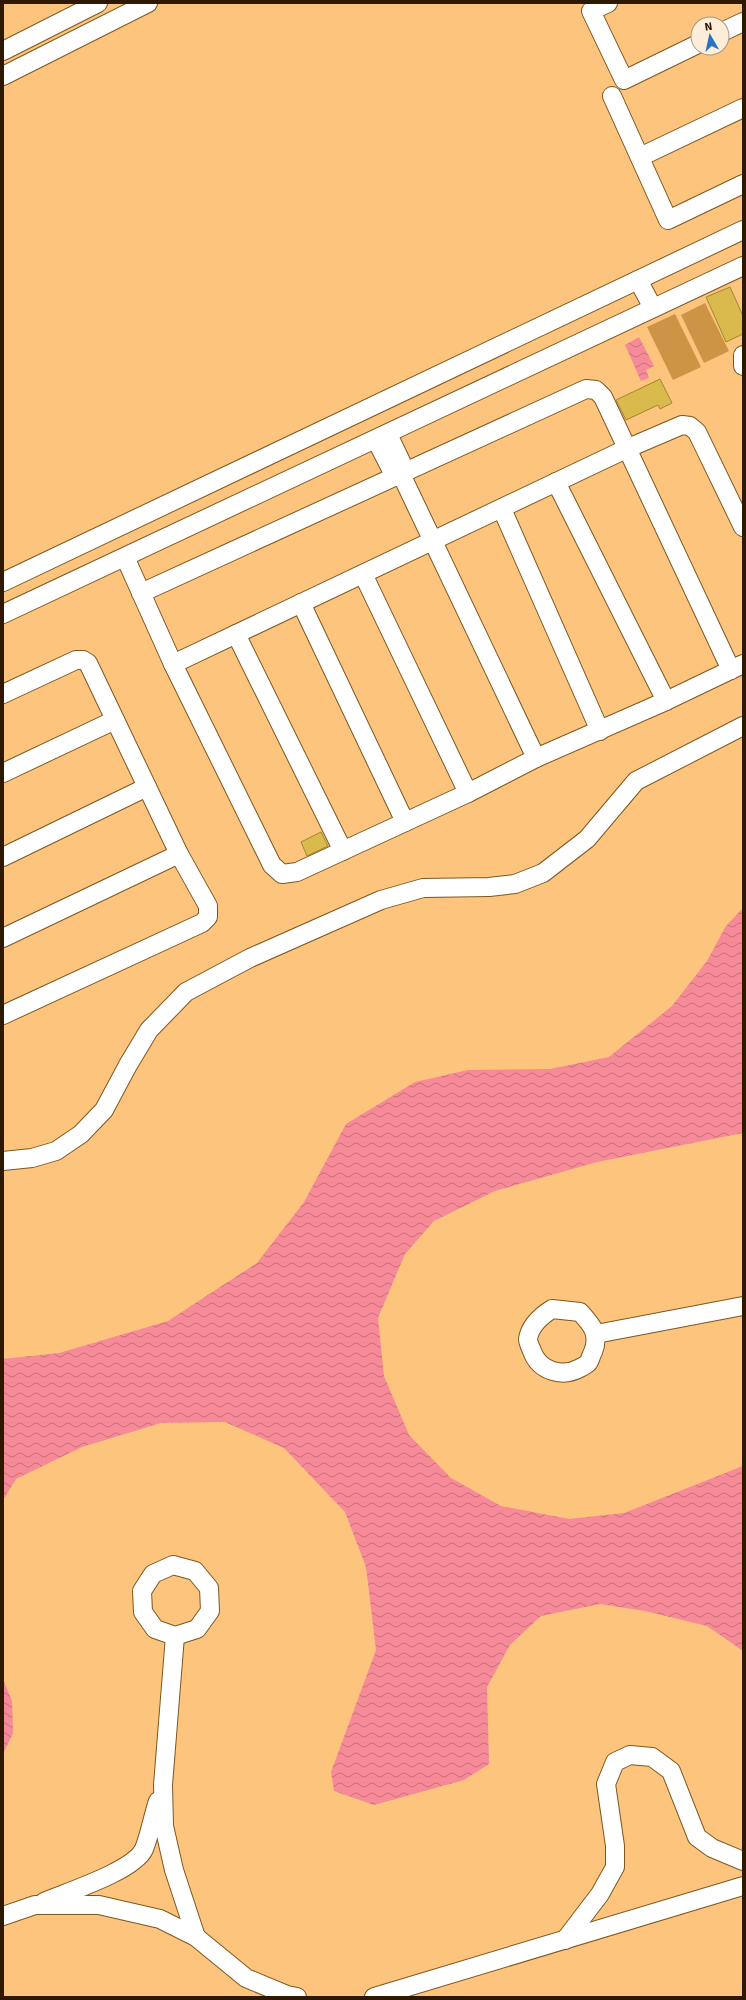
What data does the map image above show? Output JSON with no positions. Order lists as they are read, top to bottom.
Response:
{
  "north": "top"
}
